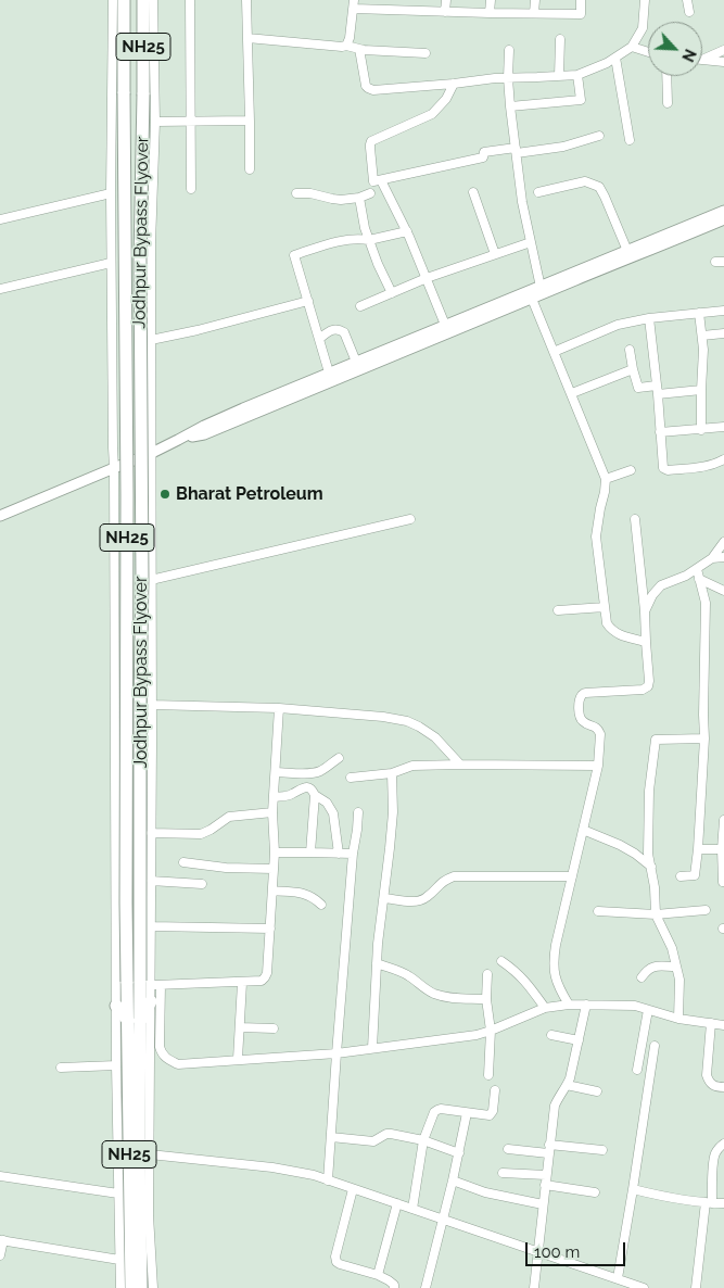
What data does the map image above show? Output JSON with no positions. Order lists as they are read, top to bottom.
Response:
{
  "streets": {
    "highway": ["NH25", "Jodhpur Bypass Flyover"]
  },
  "crossings": [
    ["NH25", "Jodhpur Bypass Flyover"]
  ],
  "places": ["Bharat Petroleum"],
  "scale_bar": "100 m",
  "north": "bottom right"
}
